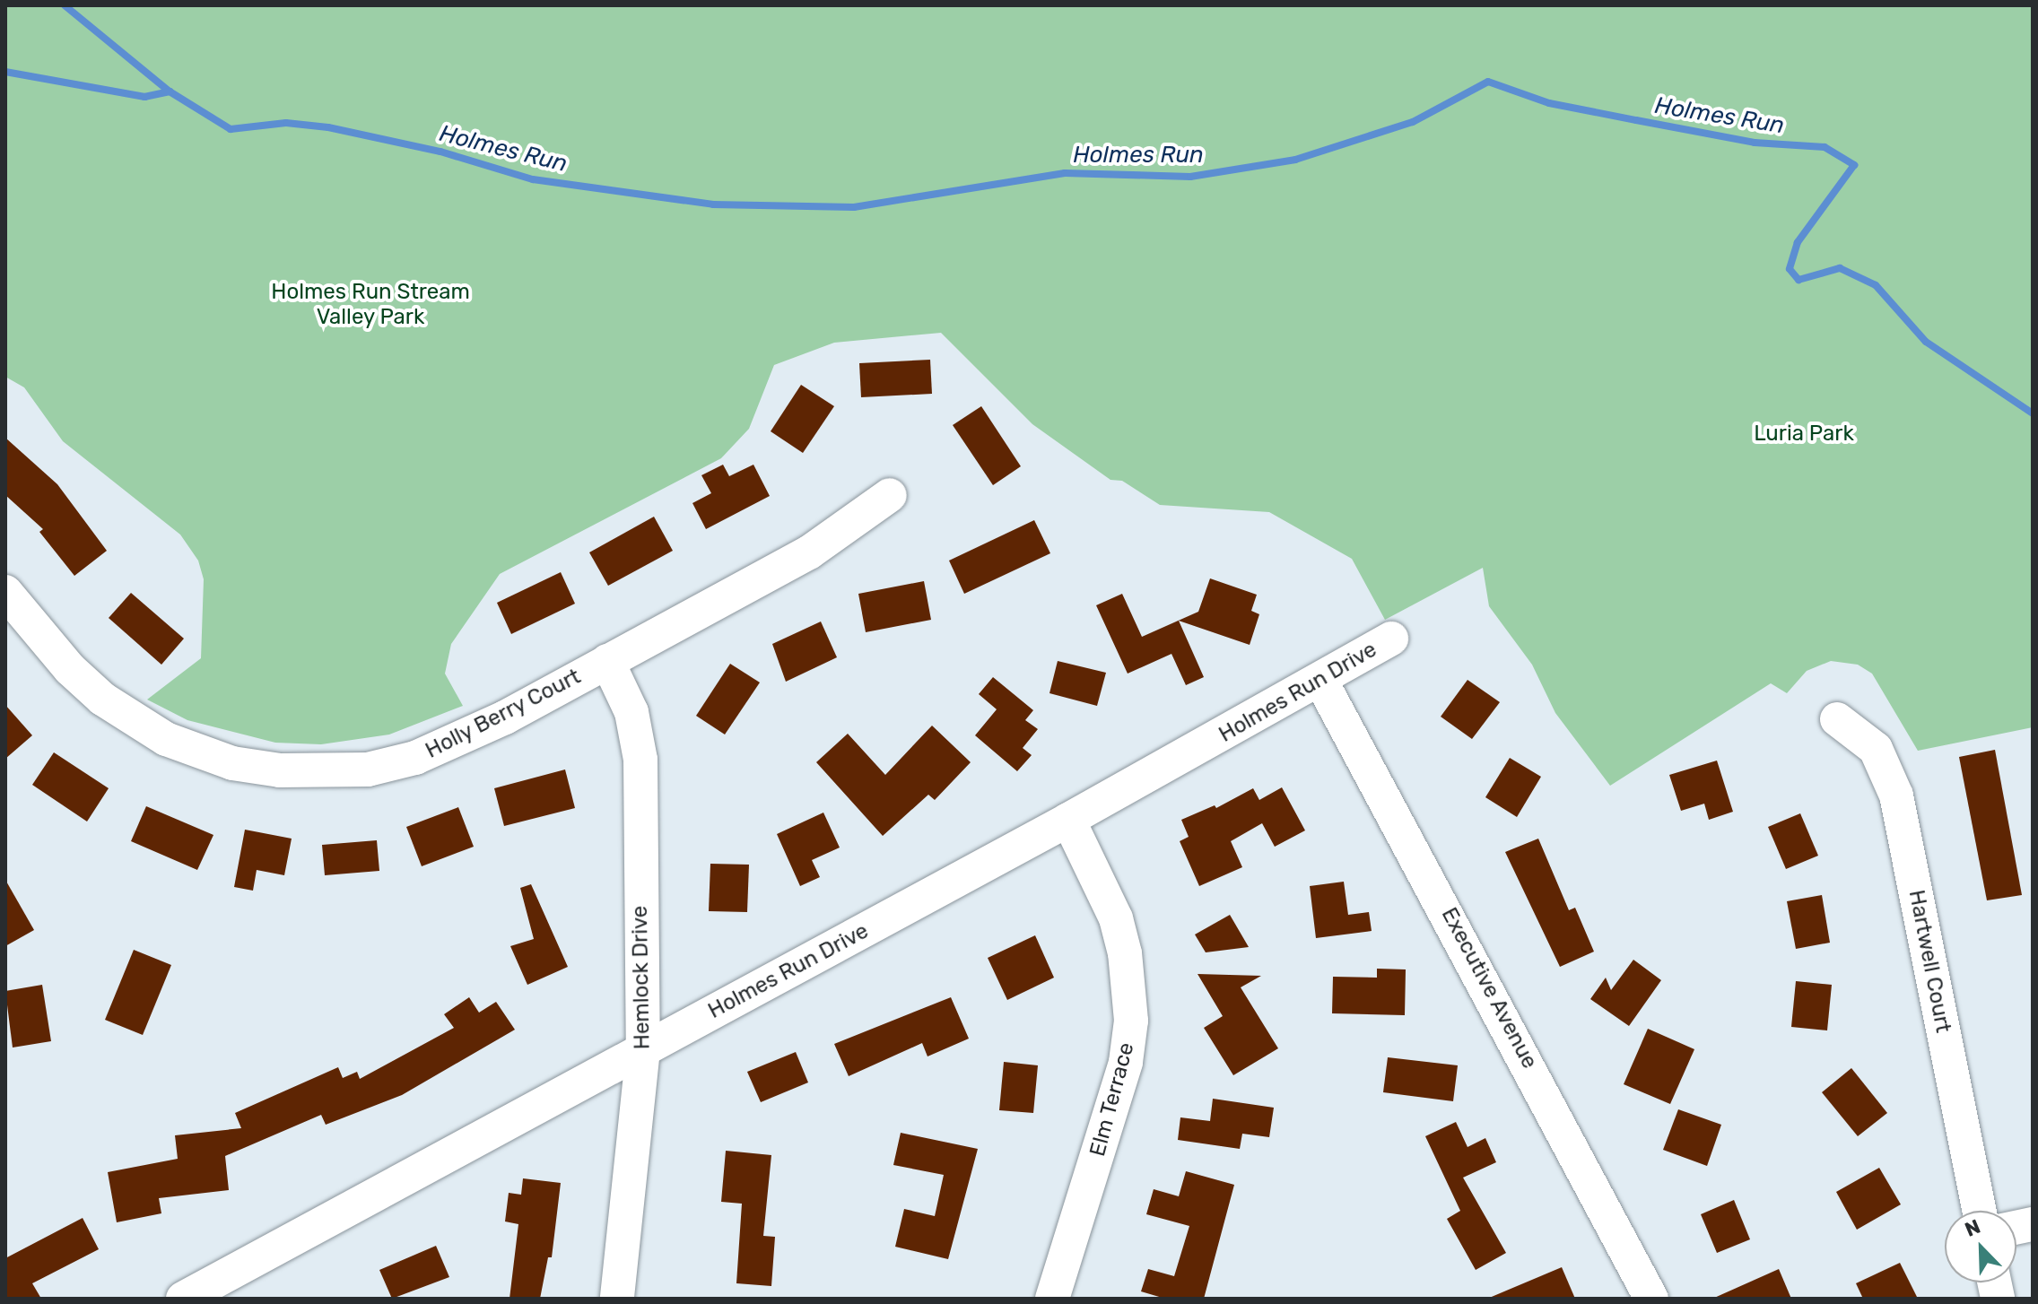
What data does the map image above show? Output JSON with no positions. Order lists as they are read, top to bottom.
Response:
{
  "streets": {
    "street": [
      "Holmes Run Drive",
      "Holly Berry Court",
      "Hartwell Court",
      "Hemlock Drive",
      "Executive Avenue",
      "Elm Terrace"
    ]
  },
  "crossings": [
    ["Holmes Run Drive", "Hemlock Drive"],
    ["Holmes Run Drive", "Executive Avenue"],
    ["Holmes Run Drive", "Elm Terrace"],
    ["Holly Berry Court", "Hemlock Drive"]
  ],
  "water": ["Holmes Run"],
  "parks": ["Holmes Run Stream Valley Park", "Luria Park"],
  "north": "top left"
}
